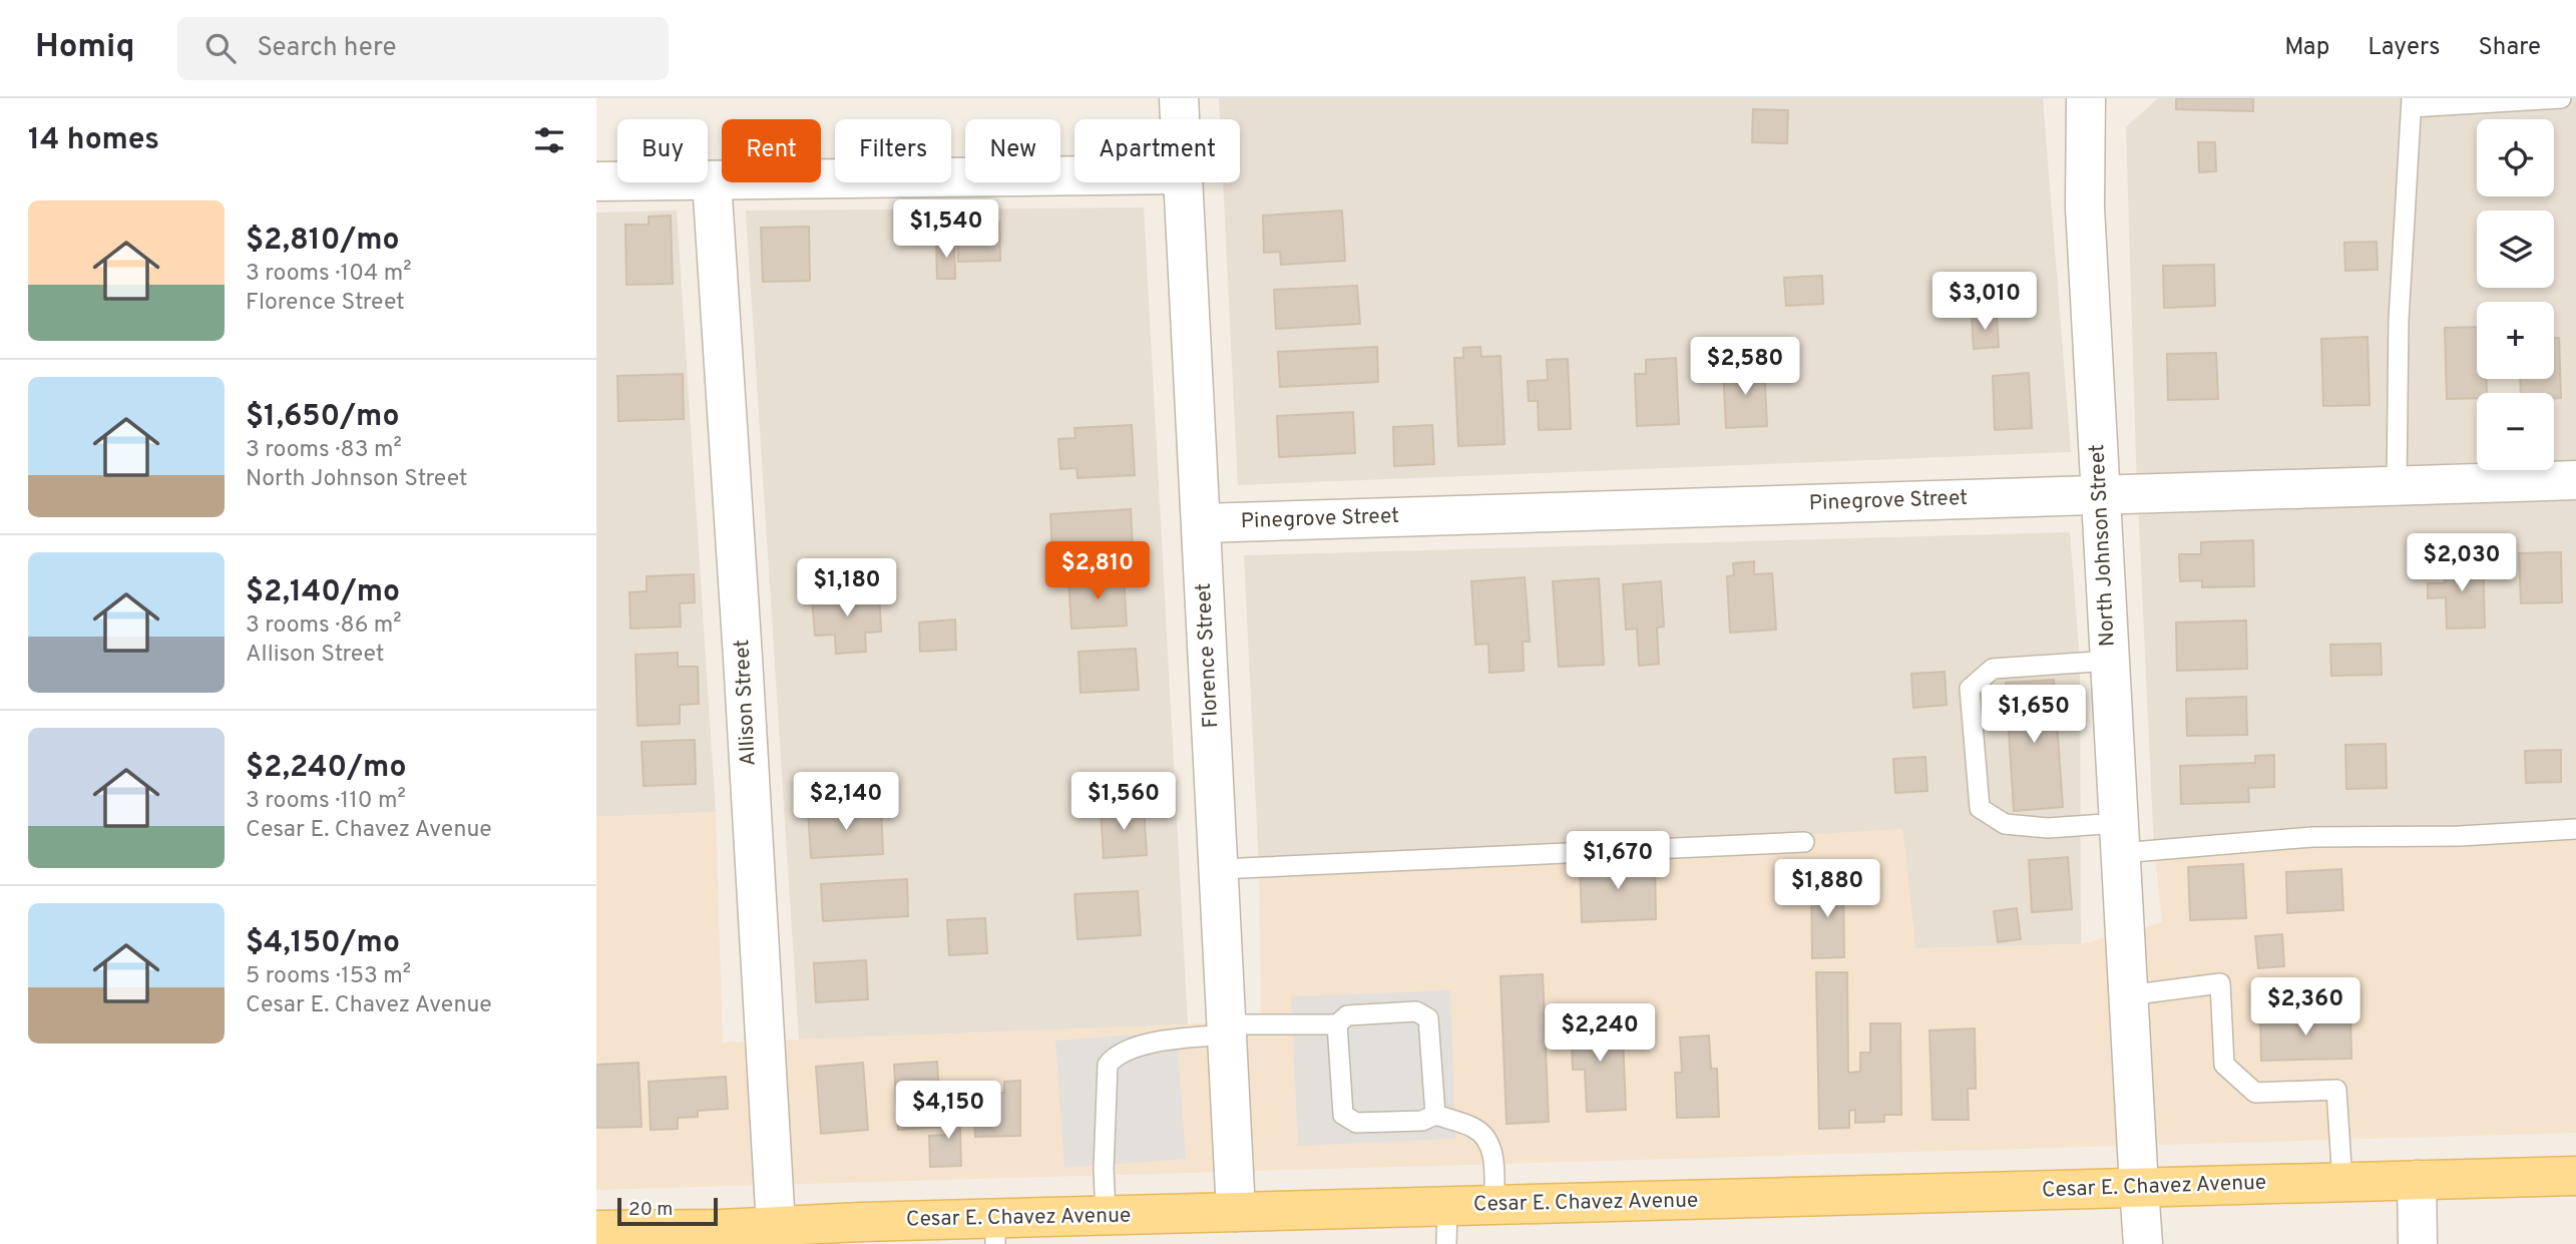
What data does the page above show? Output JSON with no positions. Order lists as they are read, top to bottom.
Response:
{
  "streets": {
    "main road": ["Cesar E. Chavez Avenue"],
    "street": [
      "Pinegrove Street",
      "North Johnson Street",
      "Florence Street",
      "Allison Street"
    ]
  },
  "crossings": [
    ["Pinegrove Street", "North Johnson Street"],
    ["Pinegrove Street", "Florence Street"],
    ["North Johnson Street", "Cesar E. Chavez Avenue"],
    ["Florence Street", "Cesar E. Chavez Avenue"],
    ["Allison Street", "Cesar E. Chavez Avenue"]
  ],
  "scale_bar": "20 m",
  "page": {
    "header": "Homiq",
    "search": "Search here",
    "nav": ["Map", "Layers", "Share"],
    "heading": "14 homes",
    "map_buttons": ["+", "−"],
    "chip": [
      "Buy",
      "Rent",
      "Filters",
      "New",
      "Apartment"
    ],
    "list": [
      {
        "name": "$2,810/mo",
        "note": "3 rooms · 104 m² · Florence Street"
      },
      {
        "name": "$1,650/mo",
        "note": "3 rooms · 83 m² · North Johnson Street"
      },
      {
        "name": "$2,140/mo",
        "note": "3 rooms · 86 m² · Allison Street"
      },
      {
        "name": "$2,240/mo",
        "note": "3 rooms · 110 m² · Cesar E. Chavez Avenue"
      },
      {
        "name": "$4,150/mo",
        "note": "5 rooms · 153 m² · Cesar E. Chavez Avenue"
      }
    ],
    "price": [
      "$1,540",
      "$3,010",
      "$2,580",
      "$2,030",
      "$2,810",
      "$1,180",
      "$1,650",
      "$2,140",
      "$1,560",
      "$1,670",
      "$1,880",
      "$2,360",
      "$2,240",
      "$4,150"
    ],
    "scale": "20 m"
  }
}
